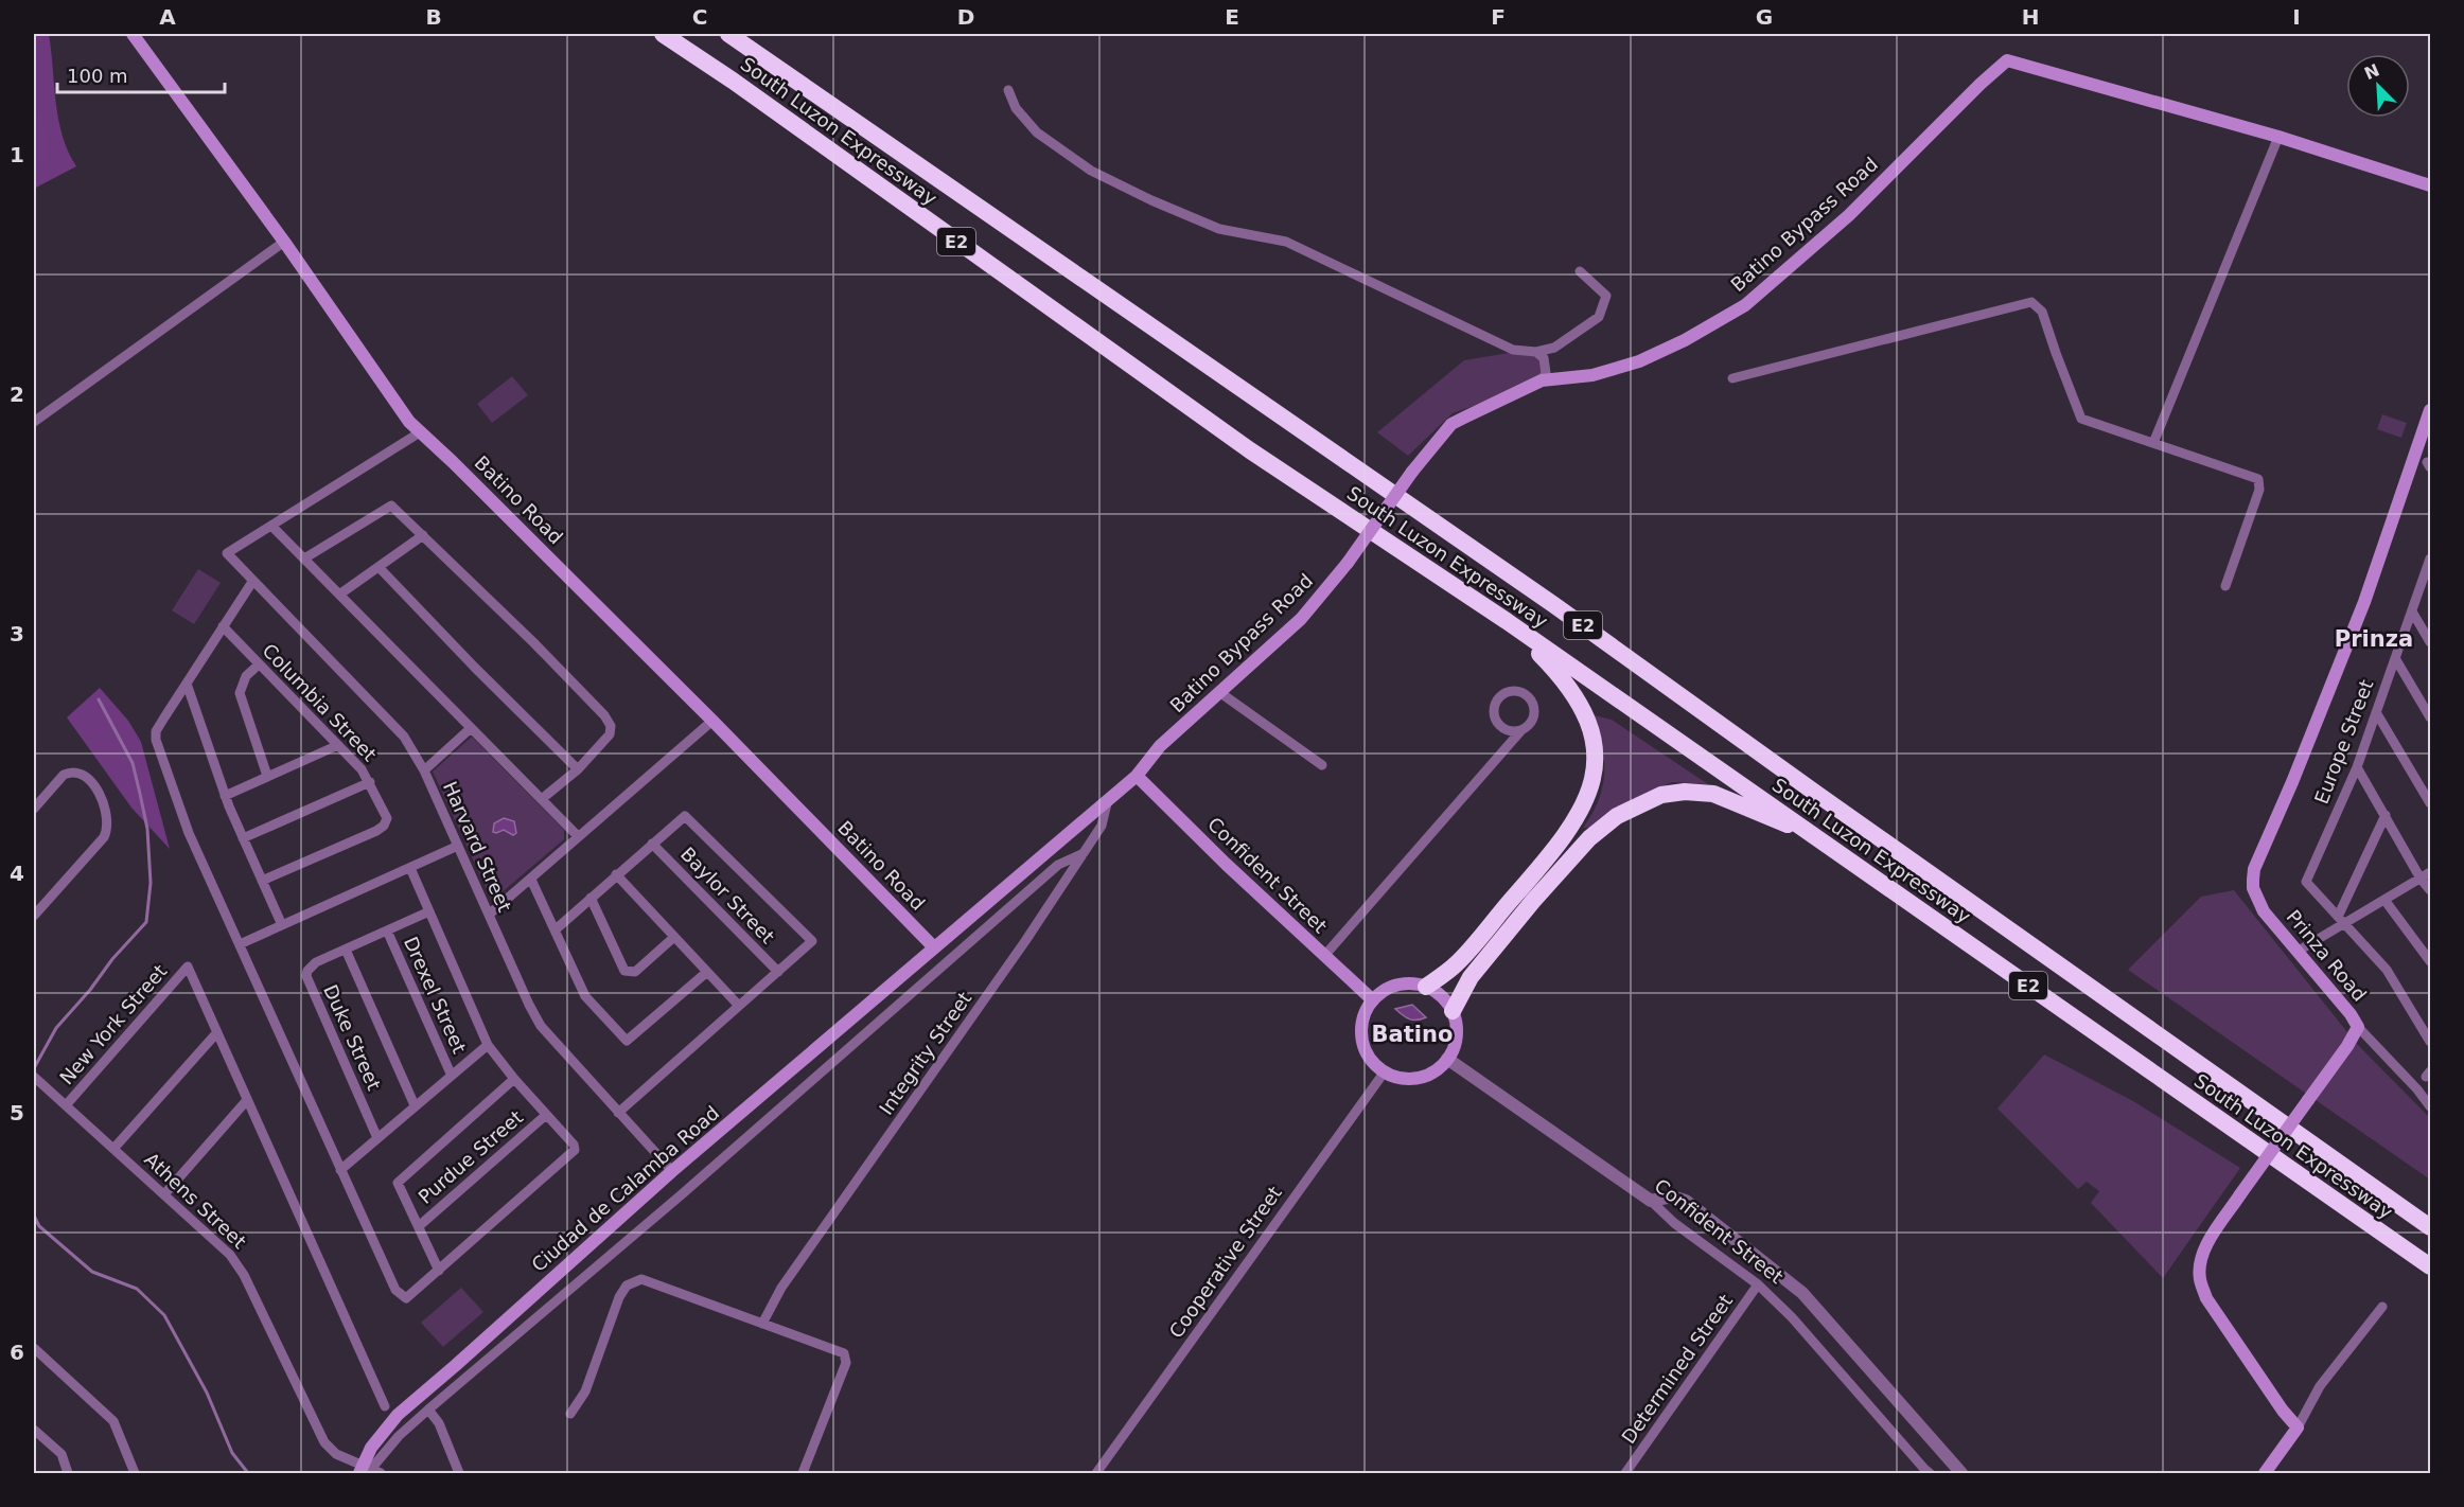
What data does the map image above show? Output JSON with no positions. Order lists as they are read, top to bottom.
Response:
{
  "streets": {
    "highway": ["South Luzon Expressway", "E2"],
    "main road": [
      "Batino Bypass Road",
      "Batino Road",
      "Confident Street",
      "Prinza Road",
      "Ciudad de Calamba Road"
    ],
    "street": [
      "Columbia Street",
      "Europe Street",
      "Harvard Street",
      "Baylor Street",
      "Drexel Street",
      "New York Street",
      "Duke Street",
      "Integrity Street",
      "Purdue Street",
      "Athens Street",
      "Cooperative Street",
      "Determined Street"
    ]
  },
  "crossings": [
    ["Batino Bypass Road", "Confident Street"],
    ["Batino Bypass Road", "Integrity Street"],
    ["Batino Bypass Road", "Ciudad de Calamba Road"],
    ["Batino Road", "Ciudad de Calamba Road"],
    ["Harvard Street", "Ciudad de Calamba Road"],
    ["Confident Street", "Cooperative Street"],
    ["Confident Street", "Determined Street"],
    ["Drexel Street", "Duke Street"],
    ["New York Street", "Athens Street"],
    ["Integrity Street", "Ciudad de Calamba Road"],
    ["Ciudad de Calamba Road", "Athens Street"]
  ],
  "districts": ["Prinza", "Batino"],
  "scale_bar": "100 m",
  "north": "top left",
  "grid": {
    "columns": [
      "A",
      "B",
      "C",
      "D",
      "E",
      "F",
      "G",
      "H",
      "I"
    ],
    "rows": [
      "1",
      "2",
      "3",
      "4",
      "5",
      "6"
    ]
  }
}
